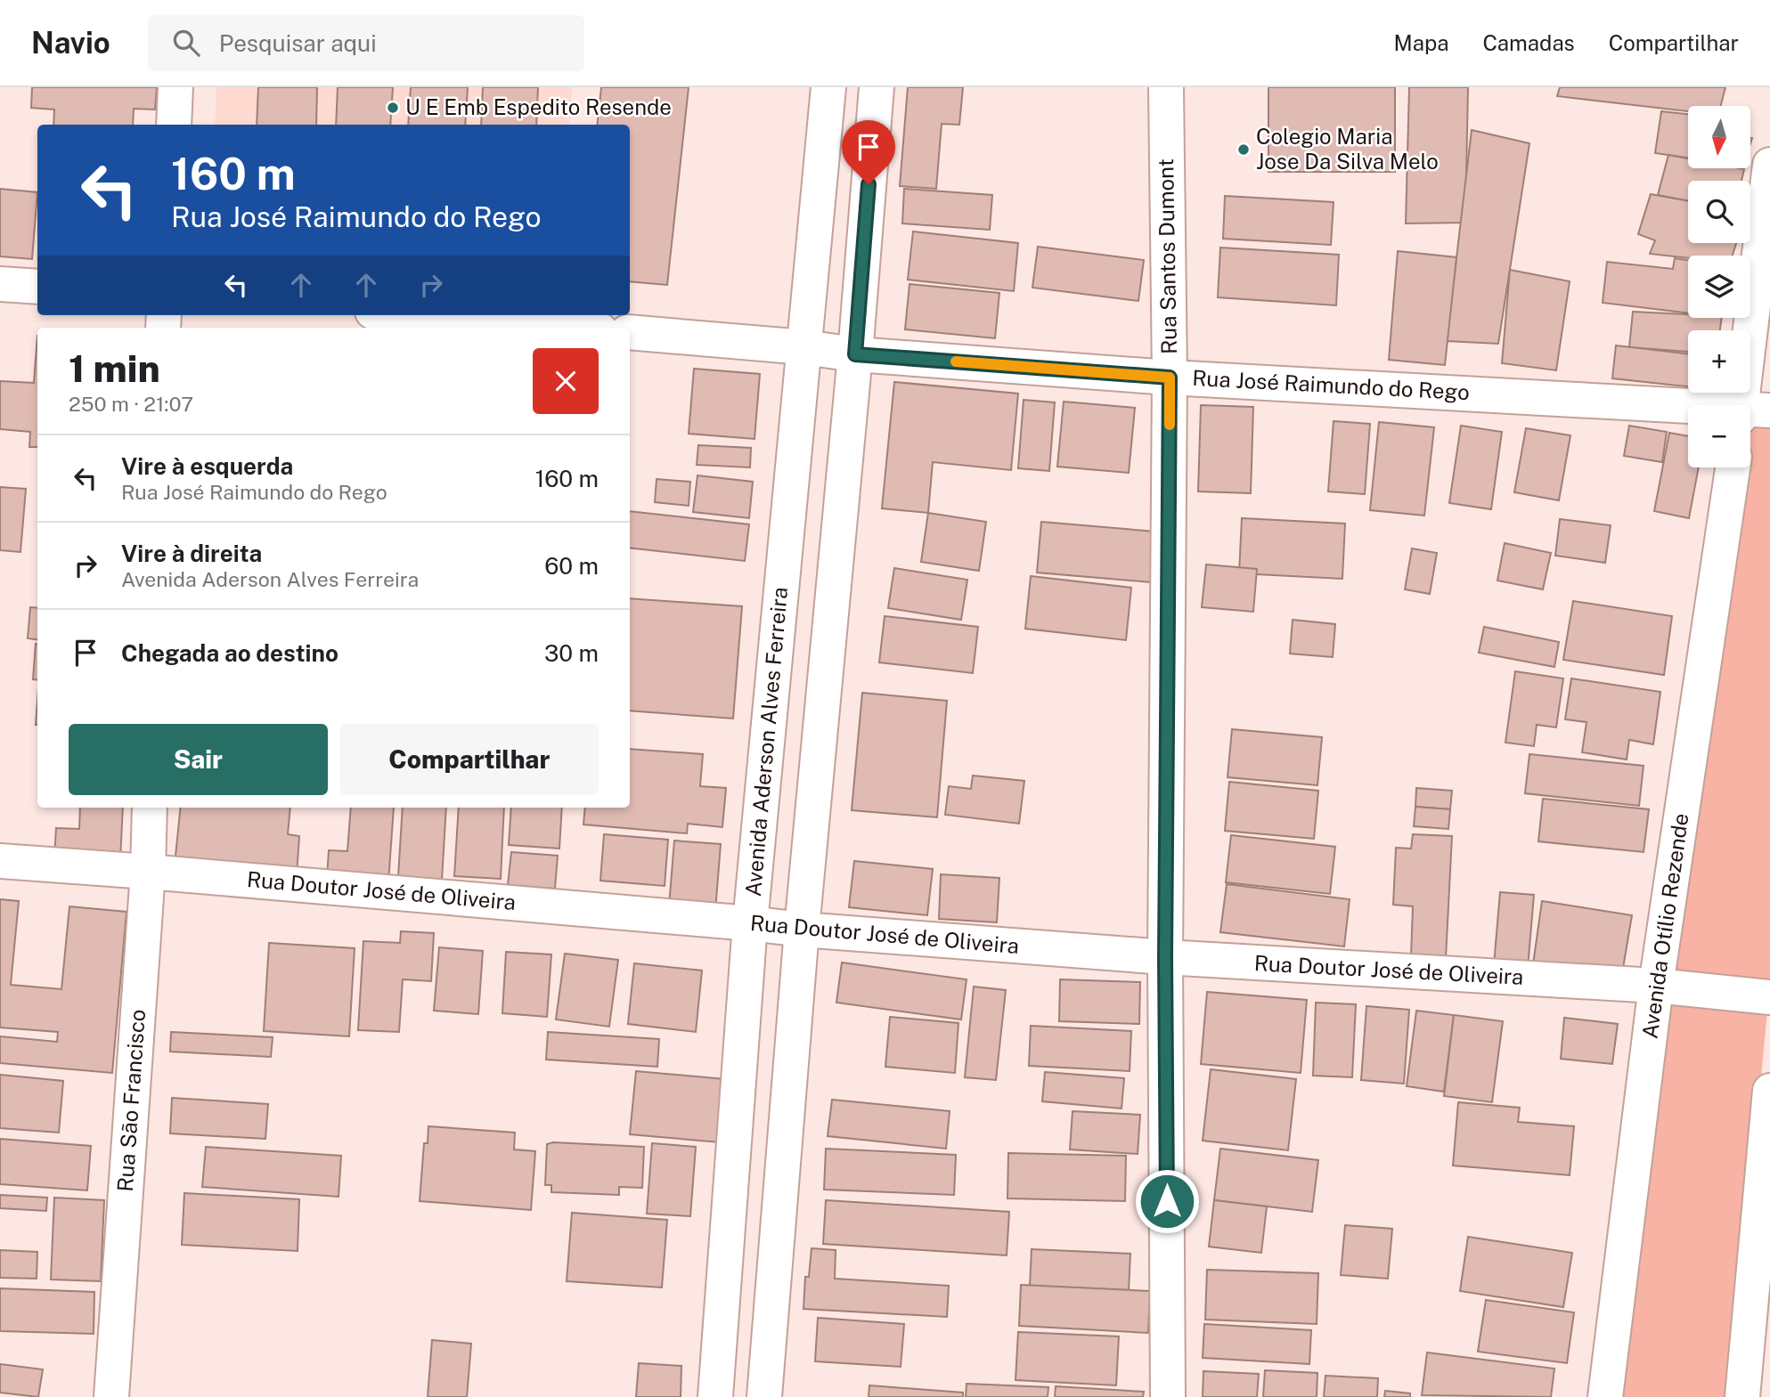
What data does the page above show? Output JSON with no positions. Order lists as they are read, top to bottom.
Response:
{
  "streets": {
    "street": [
      "Rua Santos Dumont",
      "Rua José Raimundo do Rego",
      "Avenida Aderson Alves Ferreira",
      "Rua Doutor José de Oliveira",
      "Avenida Otílio Rezende",
      "Rua São Francisco"
    ]
  },
  "crossings": [
    ["Rua Santos Dumont", "Rua José Raimundo do Rego"],
    ["Rua Santos Dumont", "Rua Doutor José de Oliveira"],
    ["Rua José Raimundo do Rego", "Avenida Aderson Alves Ferreira"],
    ["Avenida Aderson Alves Ferreira", "Rua Doutor José de Oliveira"],
    ["Rua Doutor José de Oliveira", "Avenida Otílio Rezende"],
    ["Rua Doutor José de Oliveira", "Rua São Francisco"]
  ],
  "places": ["U E Emb Espedito Resende", "Colegio Maria Jose Da Silva Melo"],
  "north": "bottom",
  "page": {
    "header": "Navio",
    "search": "Pesquisar aqui",
    "nav": ["Mapa", "Camadas", "Compartilhar"],
    "map_buttons": ["+", "−"],
    "turn": ["160 m", "Rua José Raimundo do Rego"],
    "heading": ["1 min", "250 m · 21:07"],
    "list": [
      {
        "name": "Vire à esquerda",
        "note": "Rua José Raimundo do Rego",
        "value": "160 m"
      },
      {
        "name": "Vire à direita",
        "note": "Avenida Aderson Alves Ferreira",
        "value": "60 m"
      },
      {
        "name": "Chegada ao destino",
        "value": "30 m"
      }
    ],
    "buttons": ["Sair", "Compartilhar"]
  }
}
